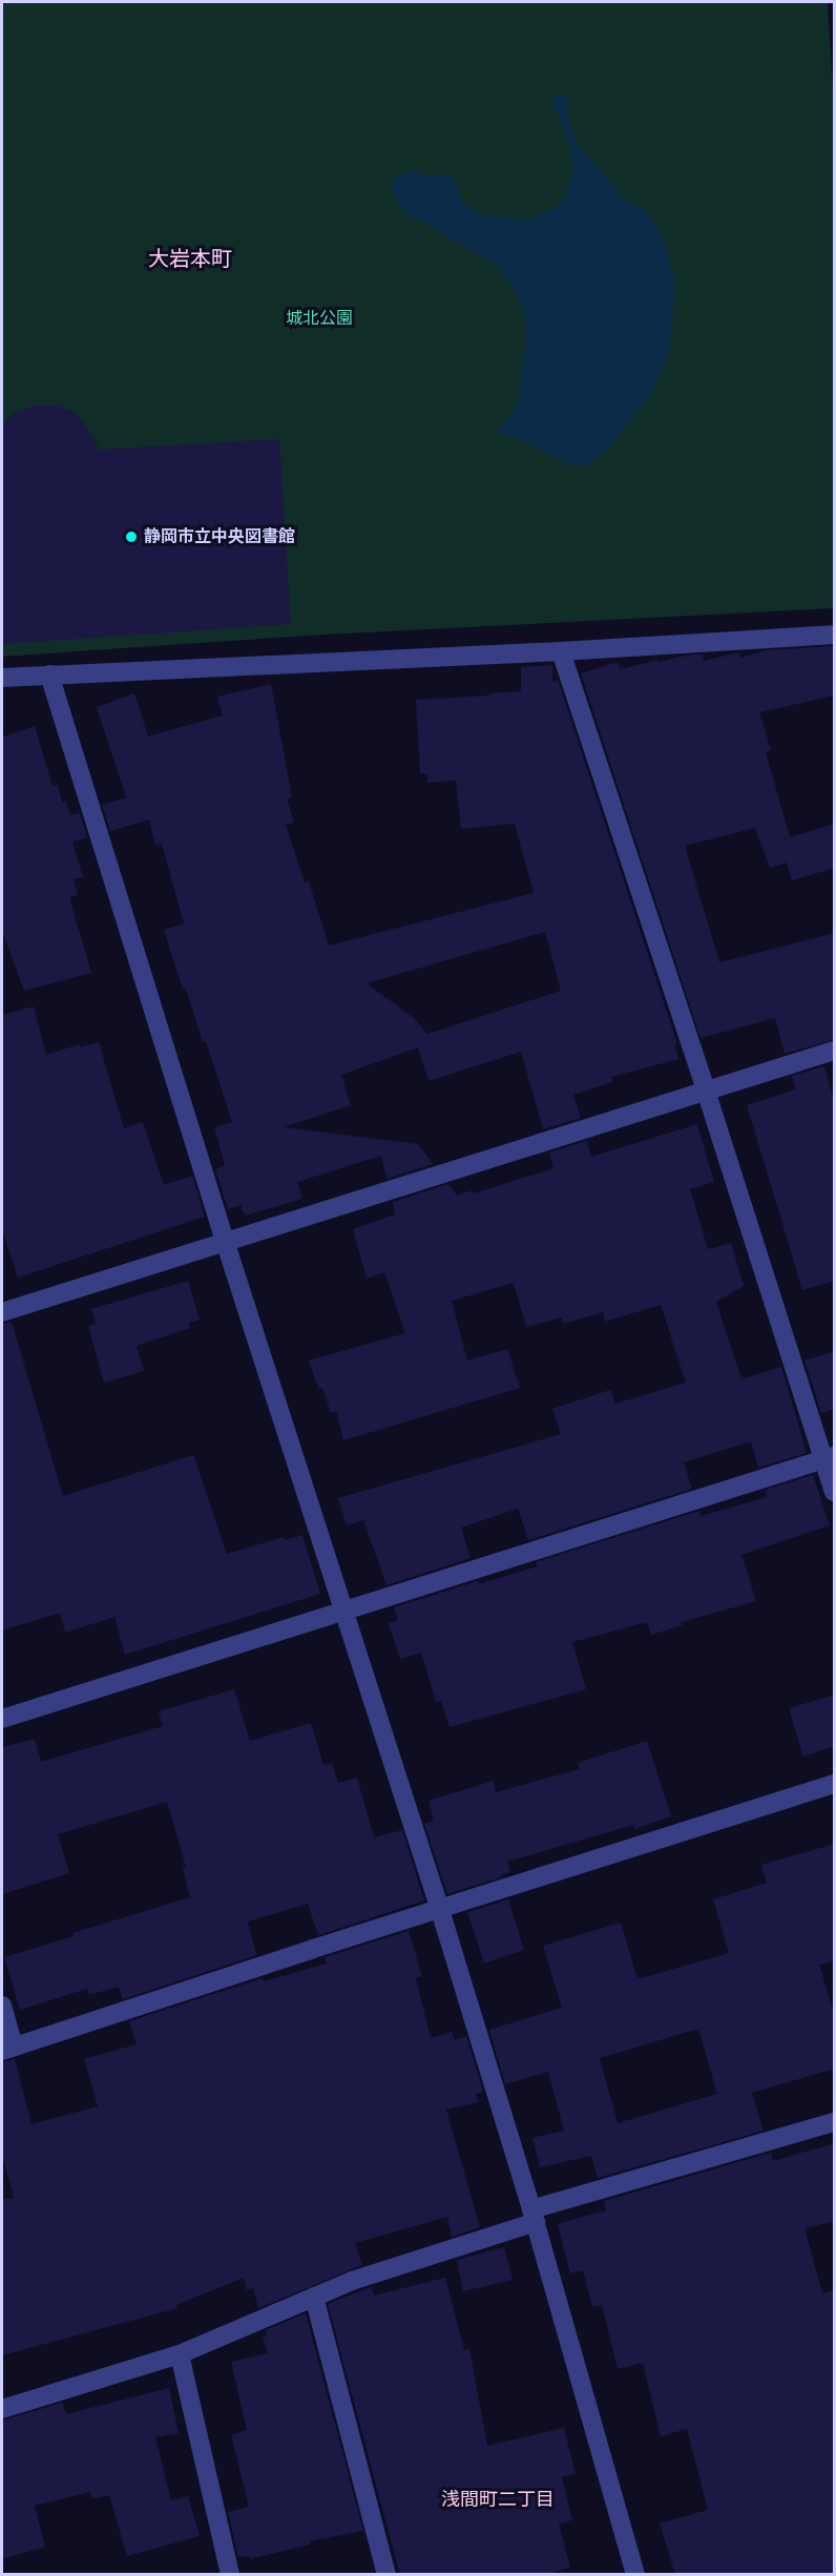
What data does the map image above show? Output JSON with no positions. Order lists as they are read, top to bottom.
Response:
{
  "districts": ["大岩本町", "浅間町二丁目"],
  "parks": ["城北公園"],
  "places": ["静岡市立中央図書館"]
}
